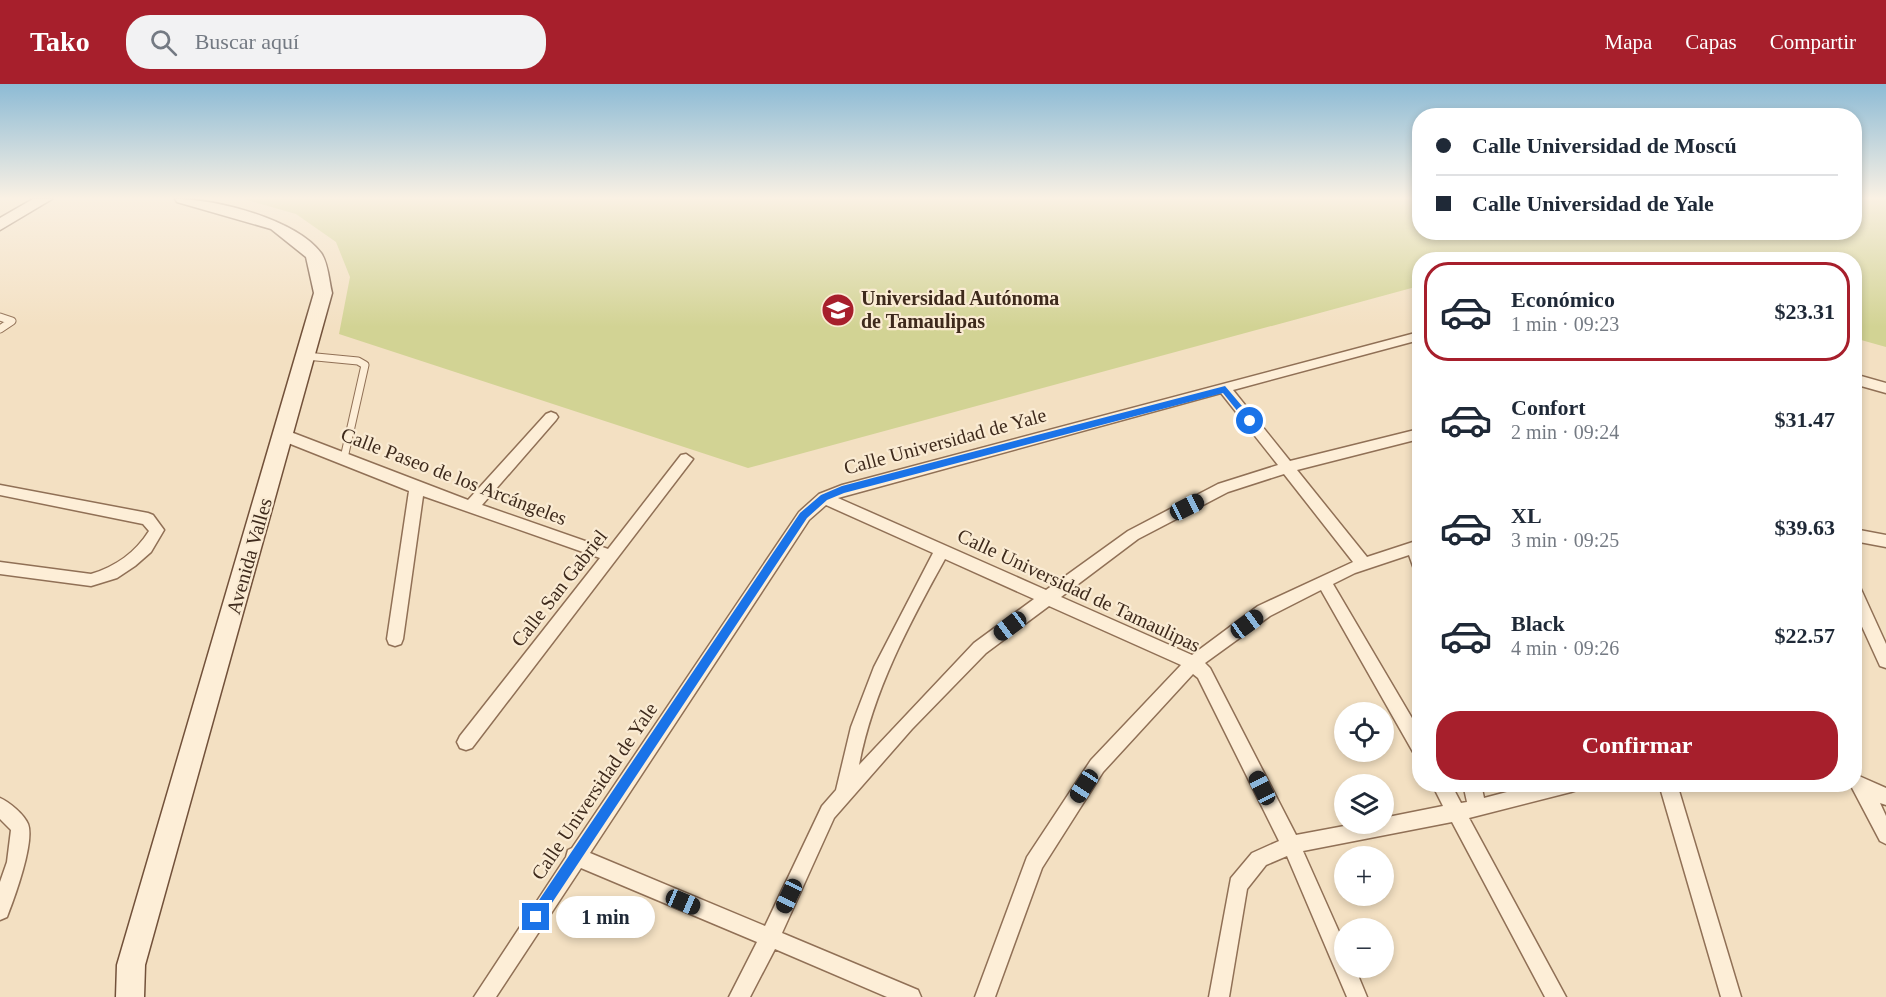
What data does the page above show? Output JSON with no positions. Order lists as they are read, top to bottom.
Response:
{
  "streets": {
    "main road": ["Avenida Valles"],
    "street": [
      "Calle Universidad de Yale",
      "Calle Paseo de los Arcángeles",
      "Calle San Gabriel",
      "Calle Universidad de Tamaulipas"
    ]
  },
  "crossings": [
    ["Calle Universidad de Yale", "Calle Universidad de Tamaulipas"],
    ["Calle Paseo de los Arcángeles", "Avenida Valles"],
    ["Calle Paseo de los Arcángeles", "Calle San Gabriel"]
  ],
  "places": {
    "school or university": ["Universidad Autónoma de Tamaulipas"]
  },
  "page": {
    "header": "Tako",
    "search": "Buscar aquí",
    "nav": ["Mapa", "Capas", "Compartir"],
    "banner": ["Calle Universidad de Moscú", "Calle Universidad de Yale"],
    "list": [
      {
        "name": "Económico",
        "note": "1 min · 09:23",
        "value": "$23.31"
      },
      {
        "name": "Confort",
        "note": "2 min · 09:24",
        "value": "$31.47"
      },
      {
        "name": "XL",
        "note": "3 min · 09:25",
        "value": "$39.63"
      },
      {
        "name": "Black",
        "note": "4 min · 09:26",
        "value": "$22.57"
      }
    ],
    "buttons": "Confirmar",
    "map_buttons": ["+", "−"],
    "bubble": "1 min"
  }
}
